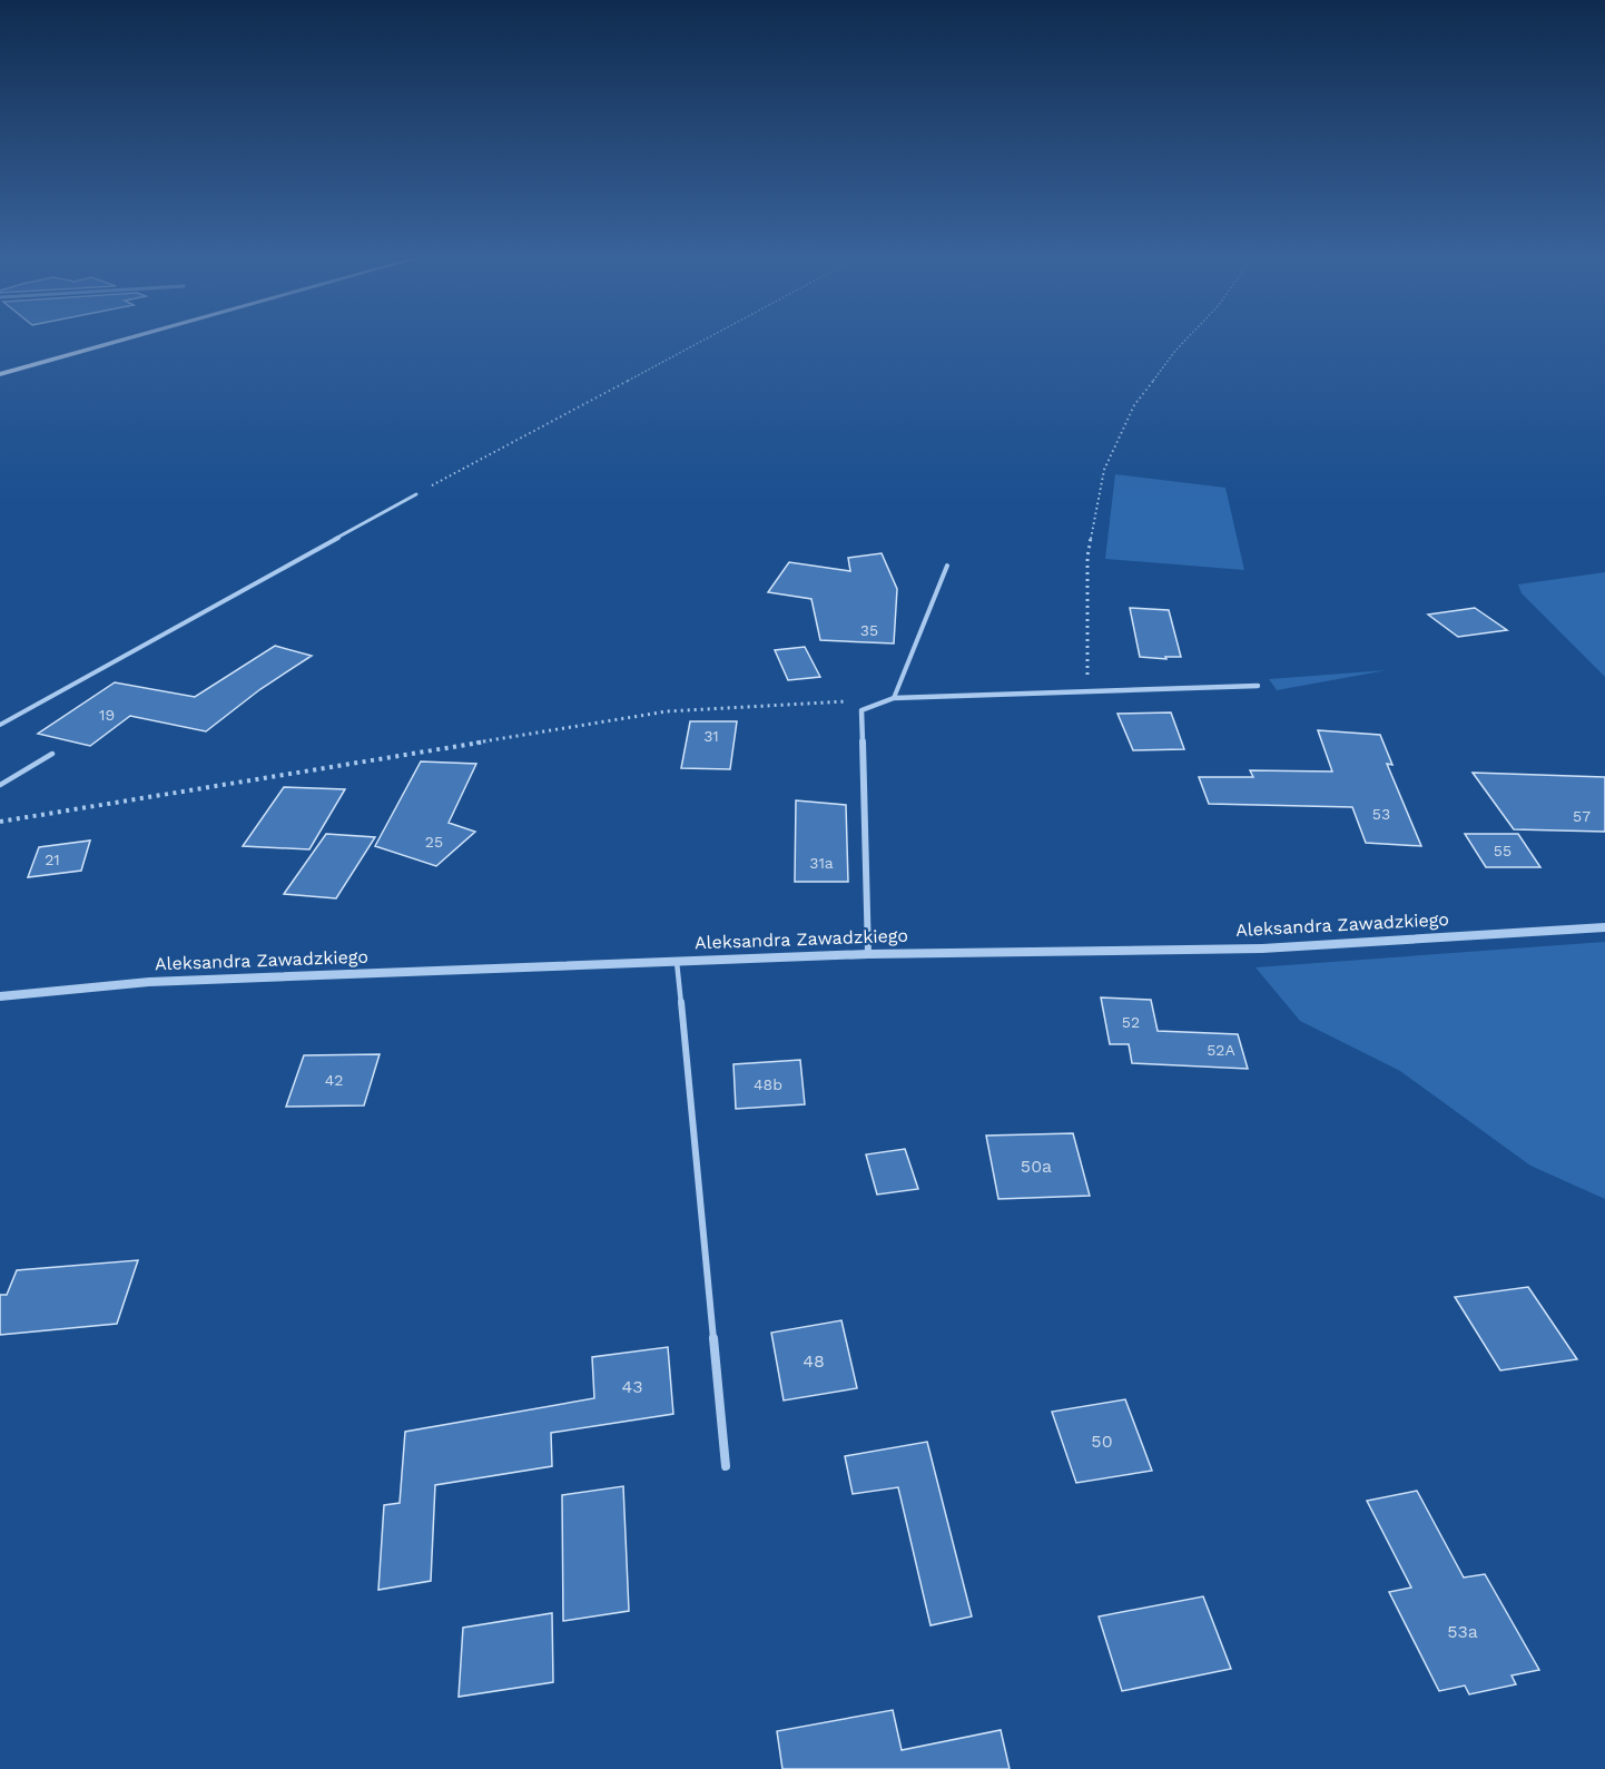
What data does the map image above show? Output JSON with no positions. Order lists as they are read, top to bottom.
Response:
{
  "streets": {
    "street": ["Aleksandra Zawadzkiego"]
  },
  "house_numbers": [
    "35",
    "19",
    "31",
    "53",
    "57",
    "25",
    "55",
    "21",
    "31a",
    "52",
    "52A",
    "42",
    "48b",
    "50a",
    "48",
    "43",
    "50",
    "53a"
  ]
}
